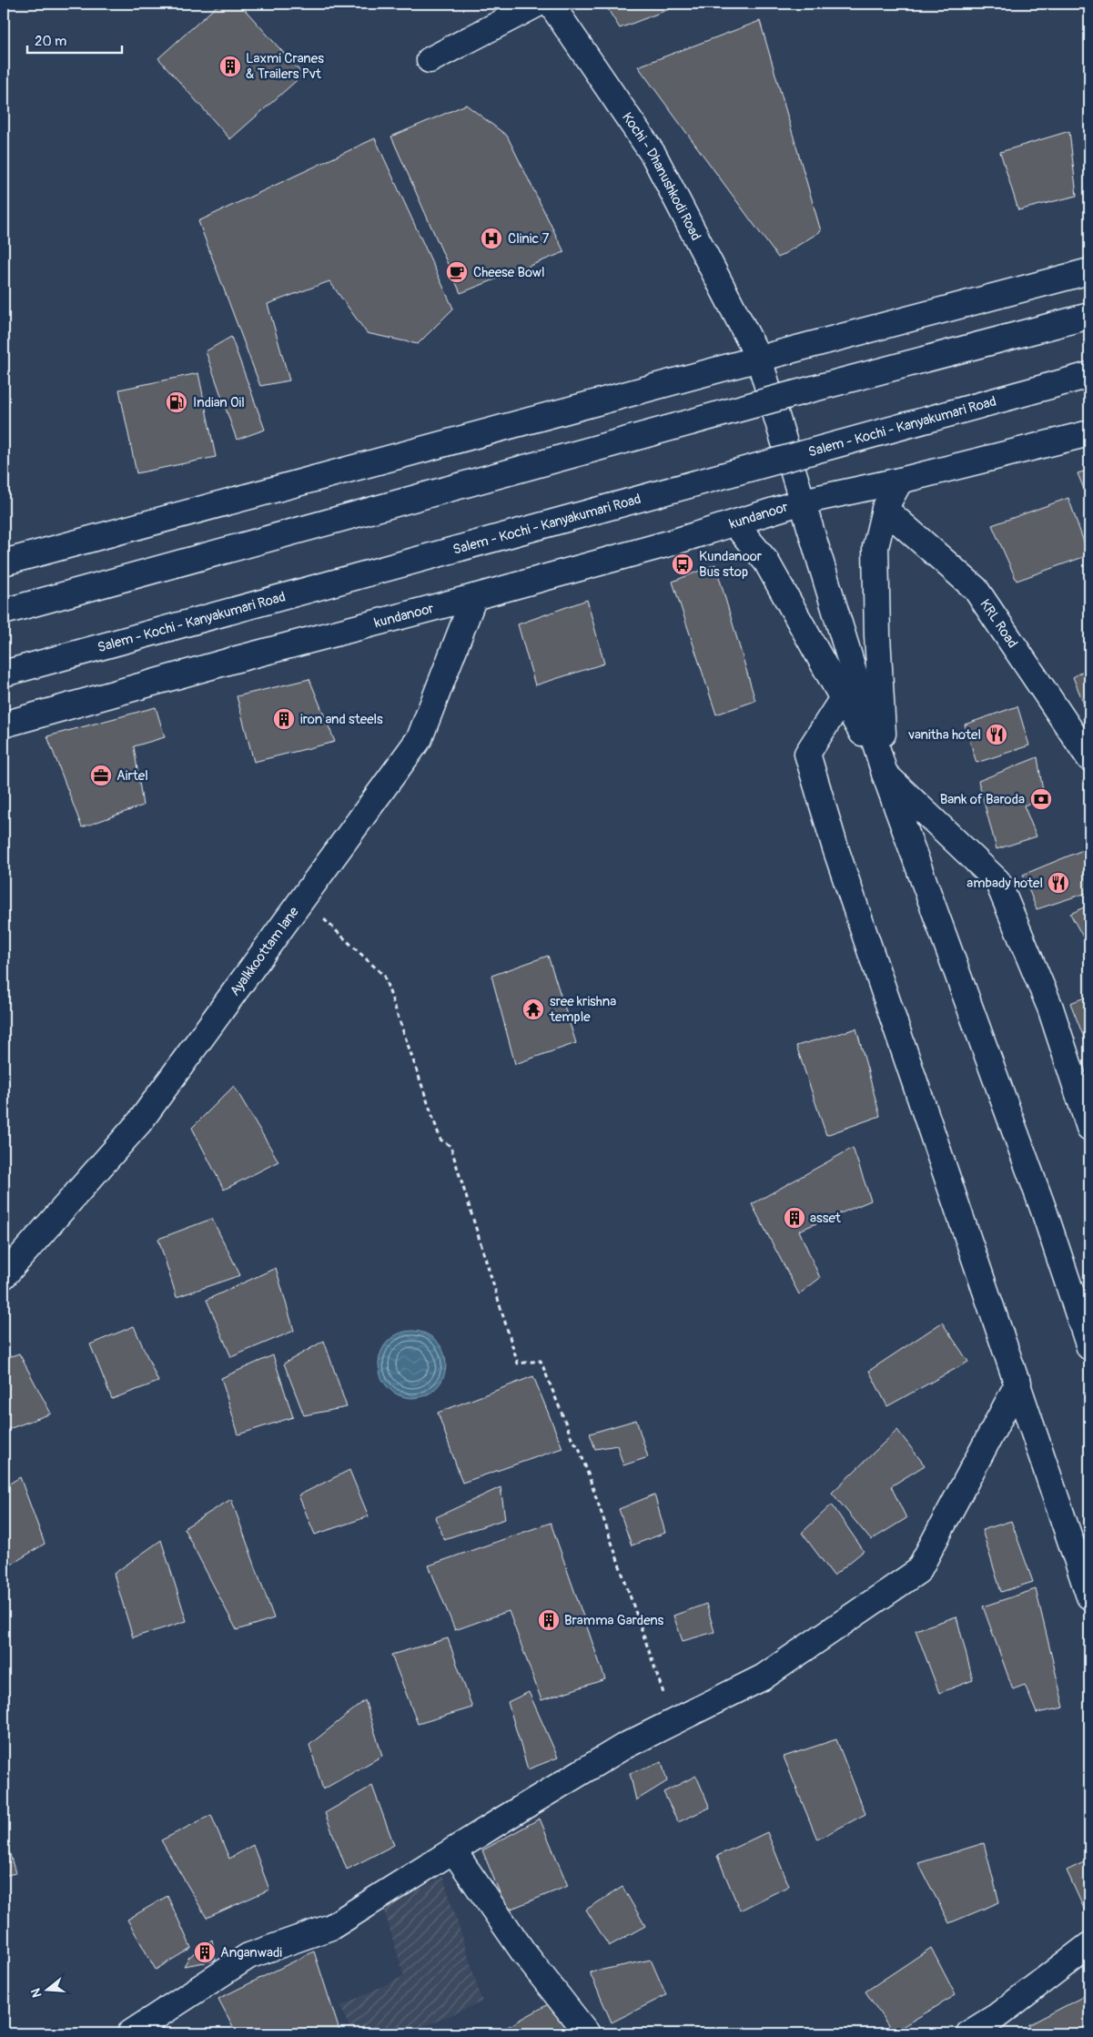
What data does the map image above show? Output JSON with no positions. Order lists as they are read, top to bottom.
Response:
{
  "streets": {
    "main road": [
      "Kochi - Dhanushkodi Road",
      "Salem - Kochi - Kanyakumari Road",
      "kundanoor",
      "KRL Road",
      "Ayalkkoottam lane"
    ]
  },
  "crossings": [
    ["Kochi - Dhanushkodi Road", "kundanoor"],
    ["kundanoor", "Ayalkkoottam lane"]
  ],
  "places": {
    "building": [
      "Laxmi Cranes & Trailers Pvt",
      "iron and steels",
      "asset",
      "Bramma Gardens",
      "Anganwadi"
    ],
    "hospital": ["Clinic 7"],
    "cafe": ["Cheese Bowl"],
    "fuel station": ["Indian Oil"],
    "bus stop": ["Kundanoor Bus stop"],
    "restaurant": ["vanitha hotel", "ambady hotel"],
    "office": ["Airtel"],
    "bank": ["Bank of Baroda"],
    "temple": ["sree krishna temple"]
  },
  "scale_bar": "20 m",
  "north": "left"
}
